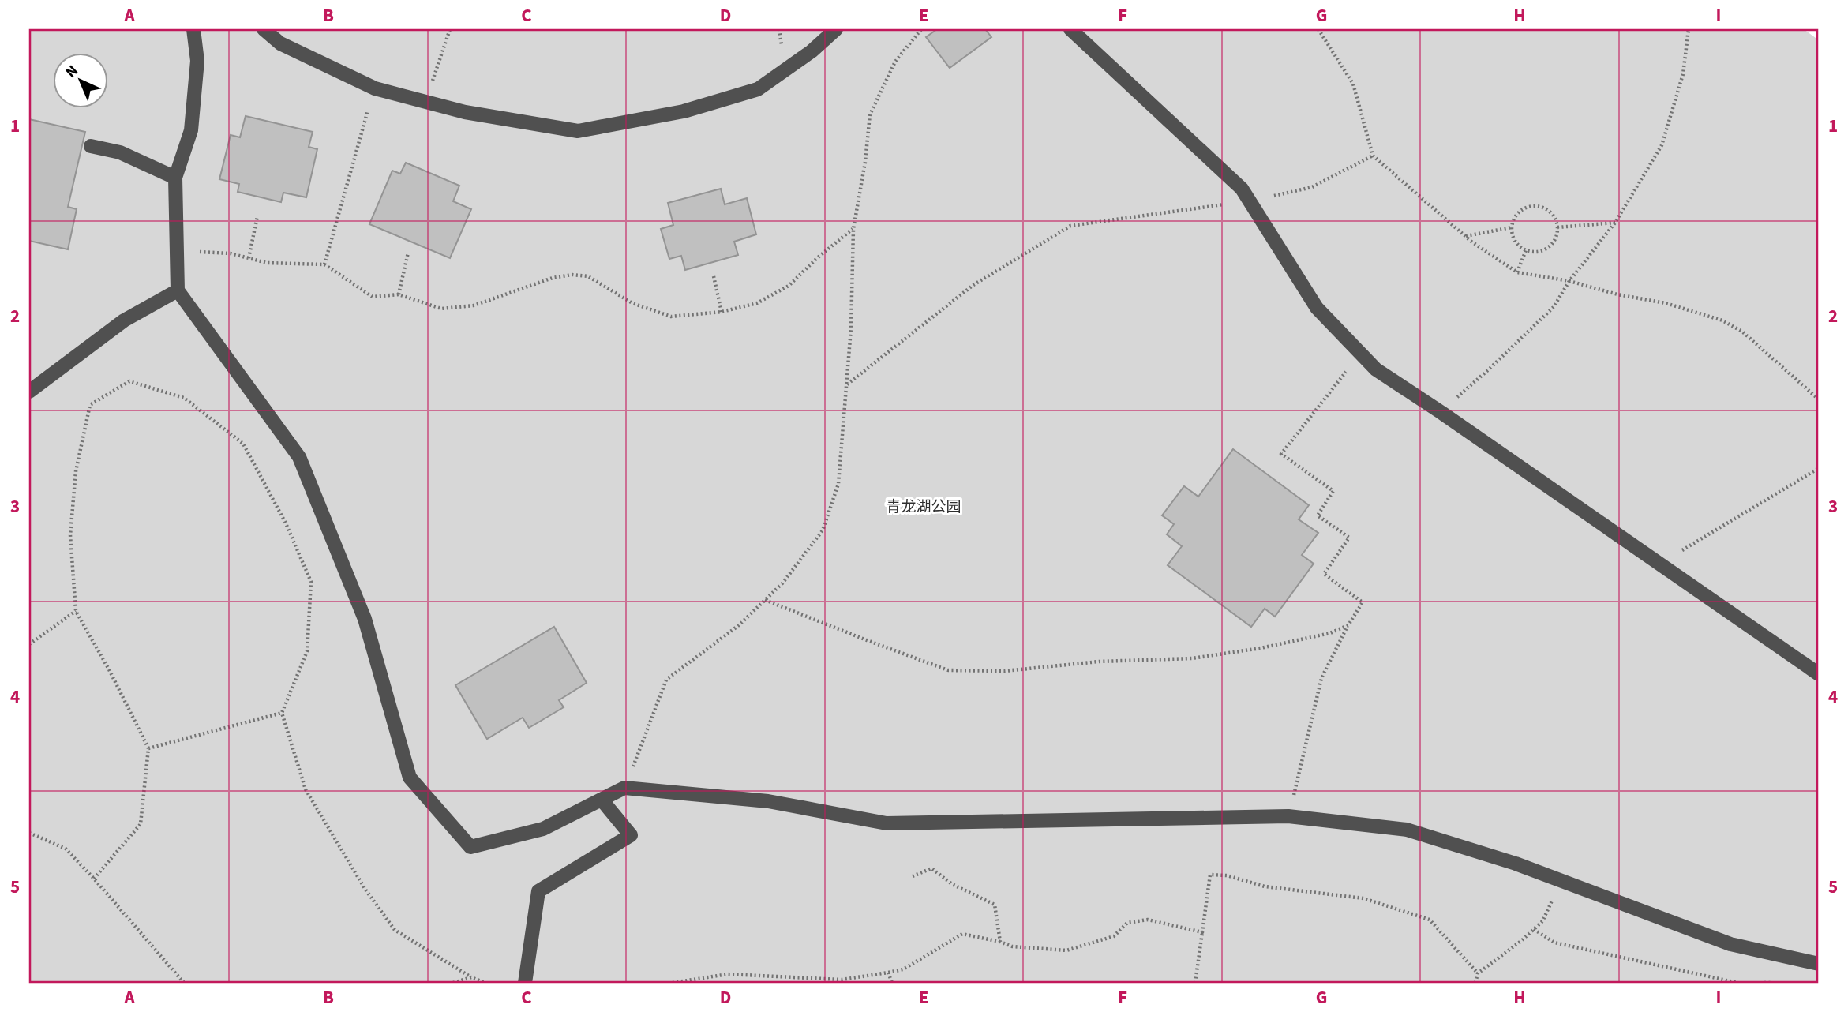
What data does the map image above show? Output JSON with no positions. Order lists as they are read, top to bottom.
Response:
{
  "parks": ["青龙湖公园"],
  "north": "top left",
  "grid": {
    "columns": [
      "A",
      "B",
      "C",
      "D",
      "E",
      "F",
      "G",
      "H",
      "I"
    ],
    "rows": [
      "1",
      "2",
      "3",
      "4",
      "5"
    ]
  }
}
